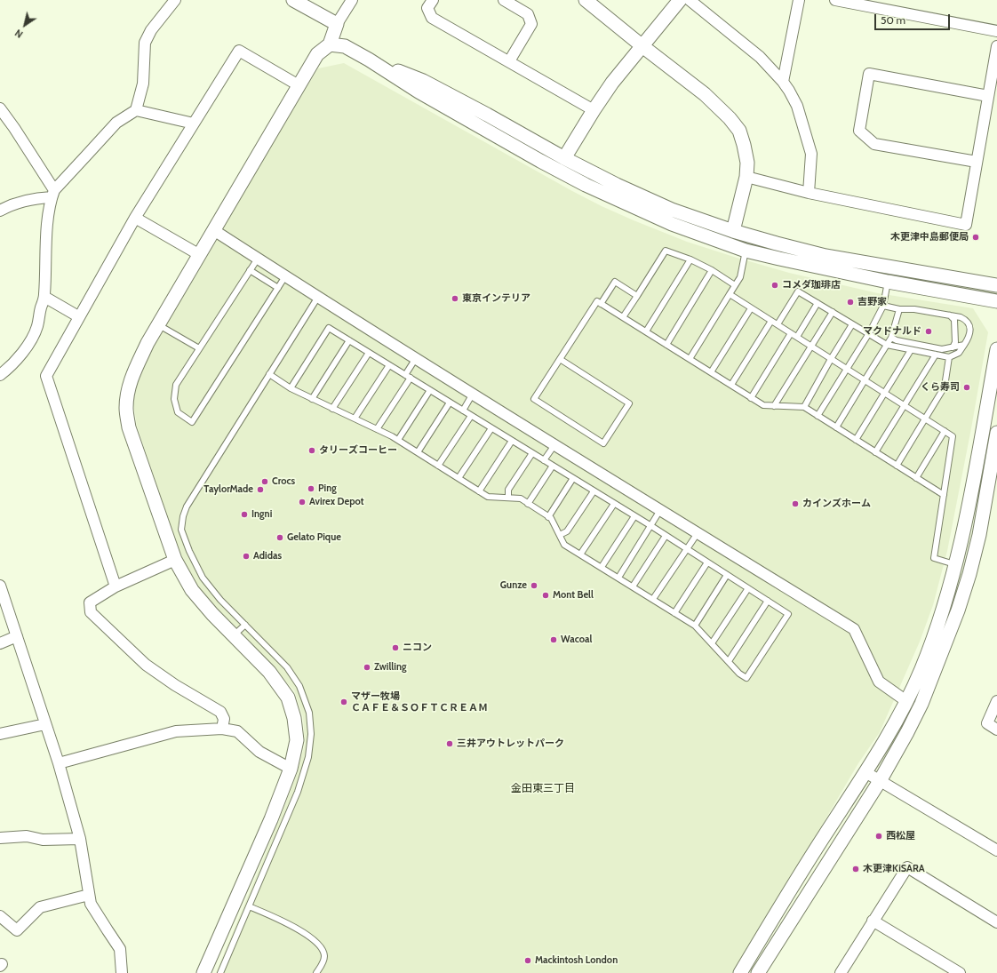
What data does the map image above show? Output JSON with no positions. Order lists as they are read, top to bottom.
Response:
{
  "districts": ["金田東三丁目"],
  "places": [
    "木更津中島郵便局",
    "コメダ珈琲店",
    "東京インテリア",
    "吉野家",
    "マクドナルド",
    "くら寿司",
    "タリーズコーヒー",
    "Crocs",
    "Ping",
    "TaylorMade",
    "Avirex Depot",
    "カインズホーム",
    "Ingni",
    "Gelato Pique",
    "Adidas",
    "Gunze",
    "Mont Bell",
    "Wacoal",
    "ニコン",
    "Zwilling",
    "マザー牧場 ＣＡＦＥ＆ＳＯＦＴＣＲＥＡＭ",
    "三井アウトレットパーク",
    "西松屋",
    "木更津KiSARA",
    "Mackintosh London"
  ],
  "scale_bar": "50 m",
  "north": "bottom left"
}
